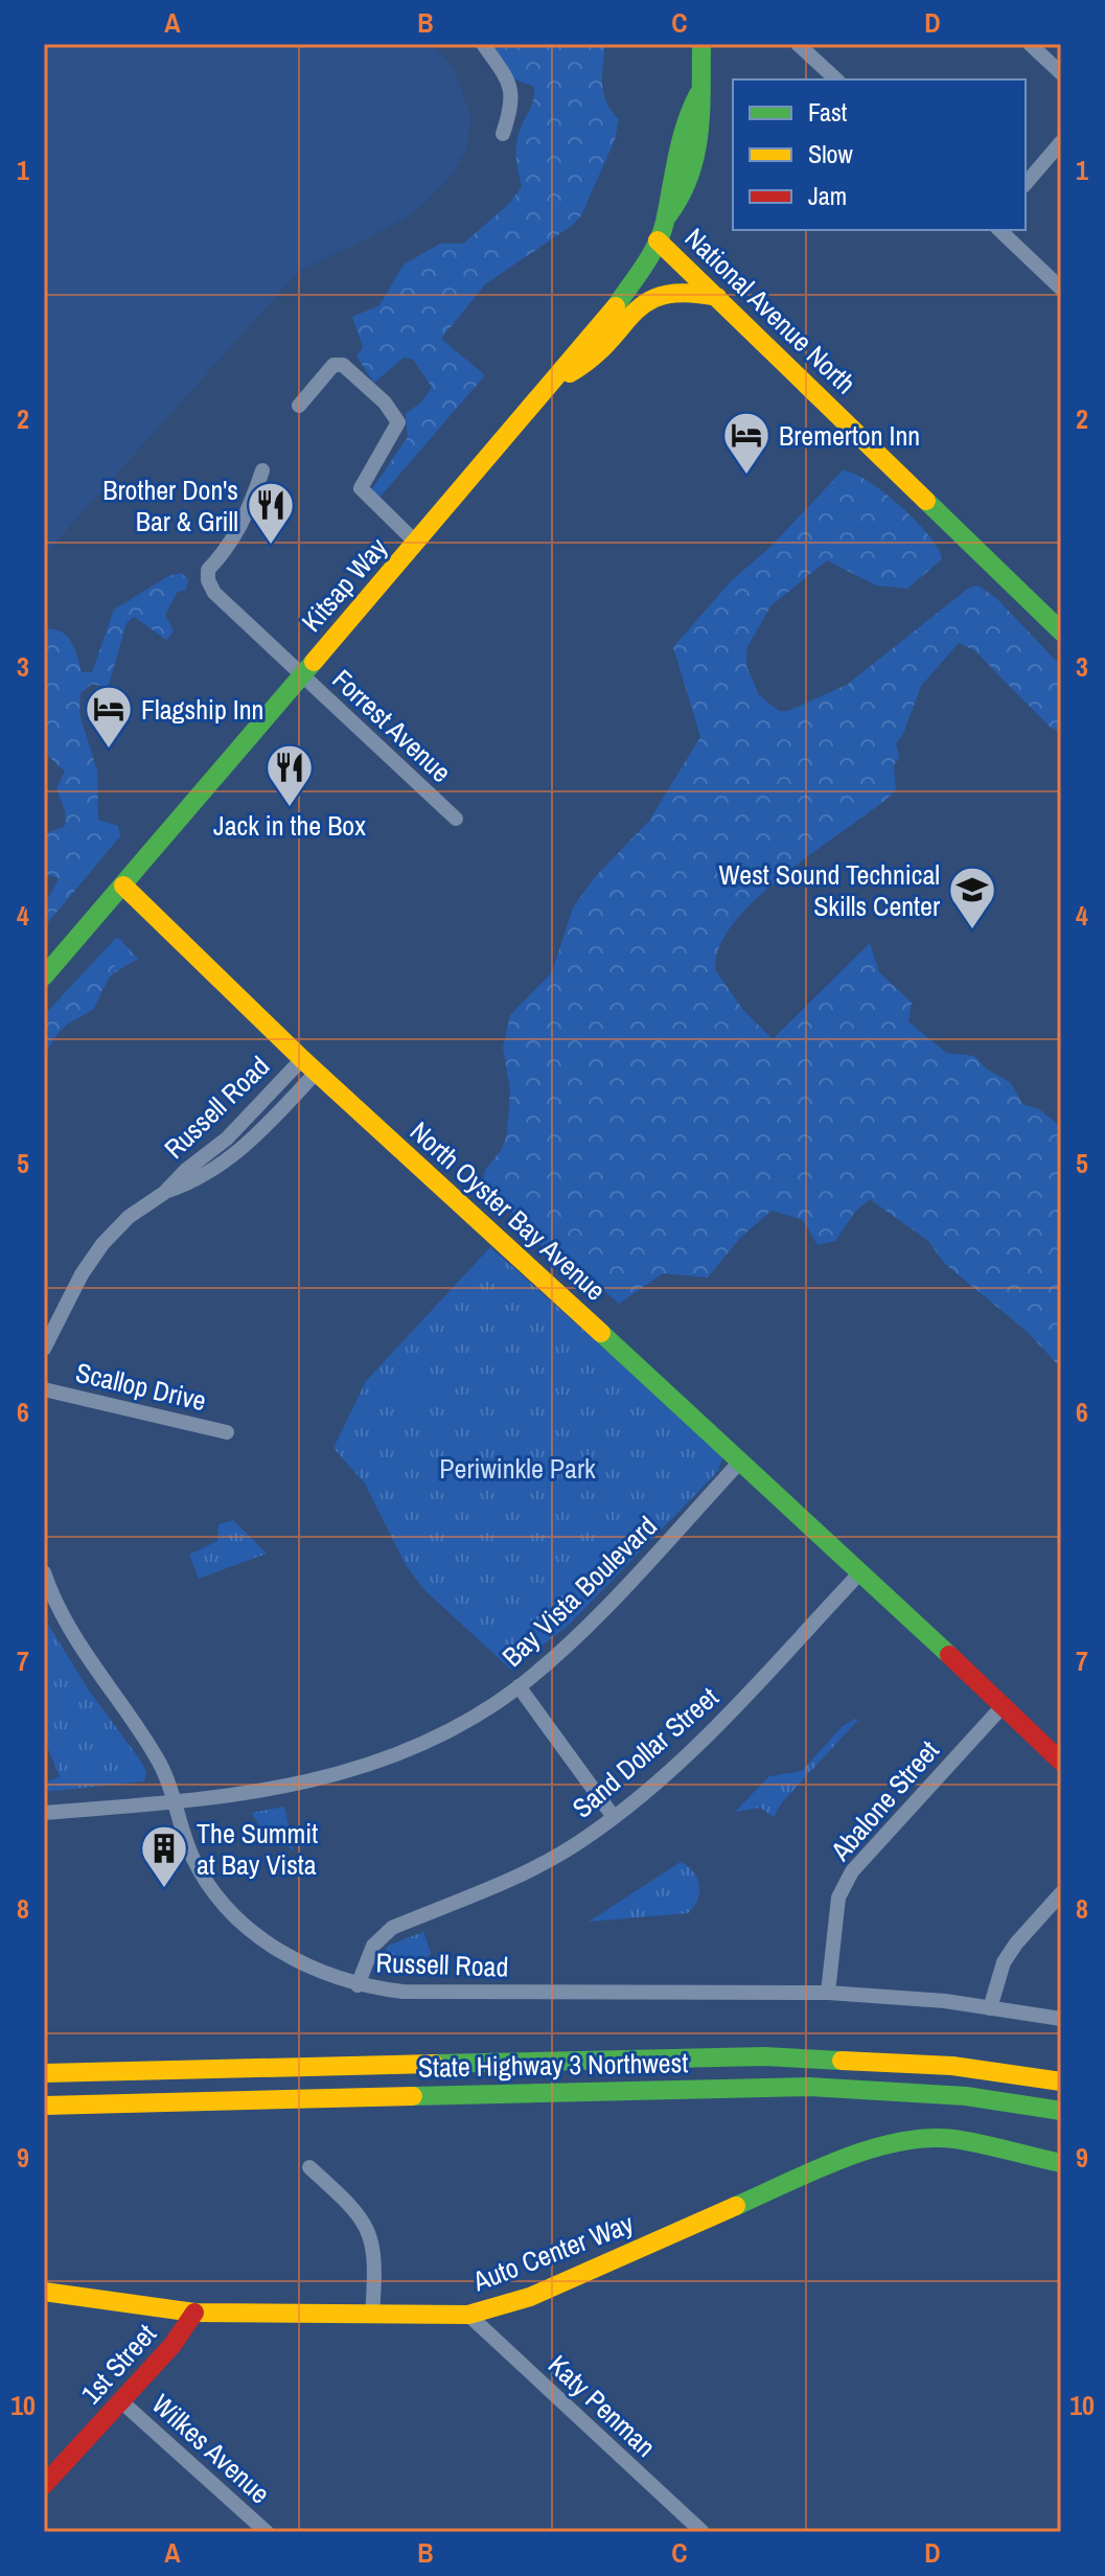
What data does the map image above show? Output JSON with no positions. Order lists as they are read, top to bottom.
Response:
{
  "streets": {
    "main road": [
      "National Avenue North",
      "Kitsap Way",
      "North Oyster Bay Avenue",
      "State Highway 3 Northwest",
      "Auto Center Way",
      "1st Street"
    ],
    "street": [
      "Forrest Avenue",
      "Russell Road",
      "Scallop Drive",
      "Bay Vista Boulevard",
      "Sand Dollar Street",
      "Abalone Street",
      "Katy Penman",
      "Wilkes Avenue"
    ]
  },
  "crossings": [
    ["National Avenue North", "Kitsap Way"],
    ["Kitsap Way", "Forrest Avenue"],
    ["Kitsap Way", "North Oyster Bay Avenue"],
    ["Russell Road", "North Oyster Bay Avenue"],
    ["Russell Road", "Bay Vista Boulevard"],
    ["Russell Road", "Sand Dollar Street"],
    ["Russell Road", "Abalone Street"],
    ["North Oyster Bay Avenue", "Bay Vista Boulevard"],
    ["North Oyster Bay Avenue", "Sand Dollar Street"],
    ["North Oyster Bay Avenue", "Abalone Street"],
    ["Auto Center Way", "1st Street"],
    ["Auto Center Way", "Katy Penman"],
    ["1st Street", "Wilkes Avenue"]
  ],
  "parks": ["Periwinkle Park"],
  "places": {
    "hotel": ["Bremerton Inn", "Flagship Inn"],
    "restaurant": ["Brother Don's Bar & Grill", "Jack in the Box"],
    "school or university": ["West Sound Technical Skills Center"],
    "building": ["The Summit at Bay Vista"]
  },
  "legend": ["Fast", "Slow", "Jam"],
  "grid": {
    "columns": [
      "A",
      "B",
      "C",
      "D"
    ],
    "rows": [
      "1",
      "2",
      "3",
      "4",
      "5",
      "6",
      "7",
      "8",
      "9",
      "10"
    ]
  }
}
